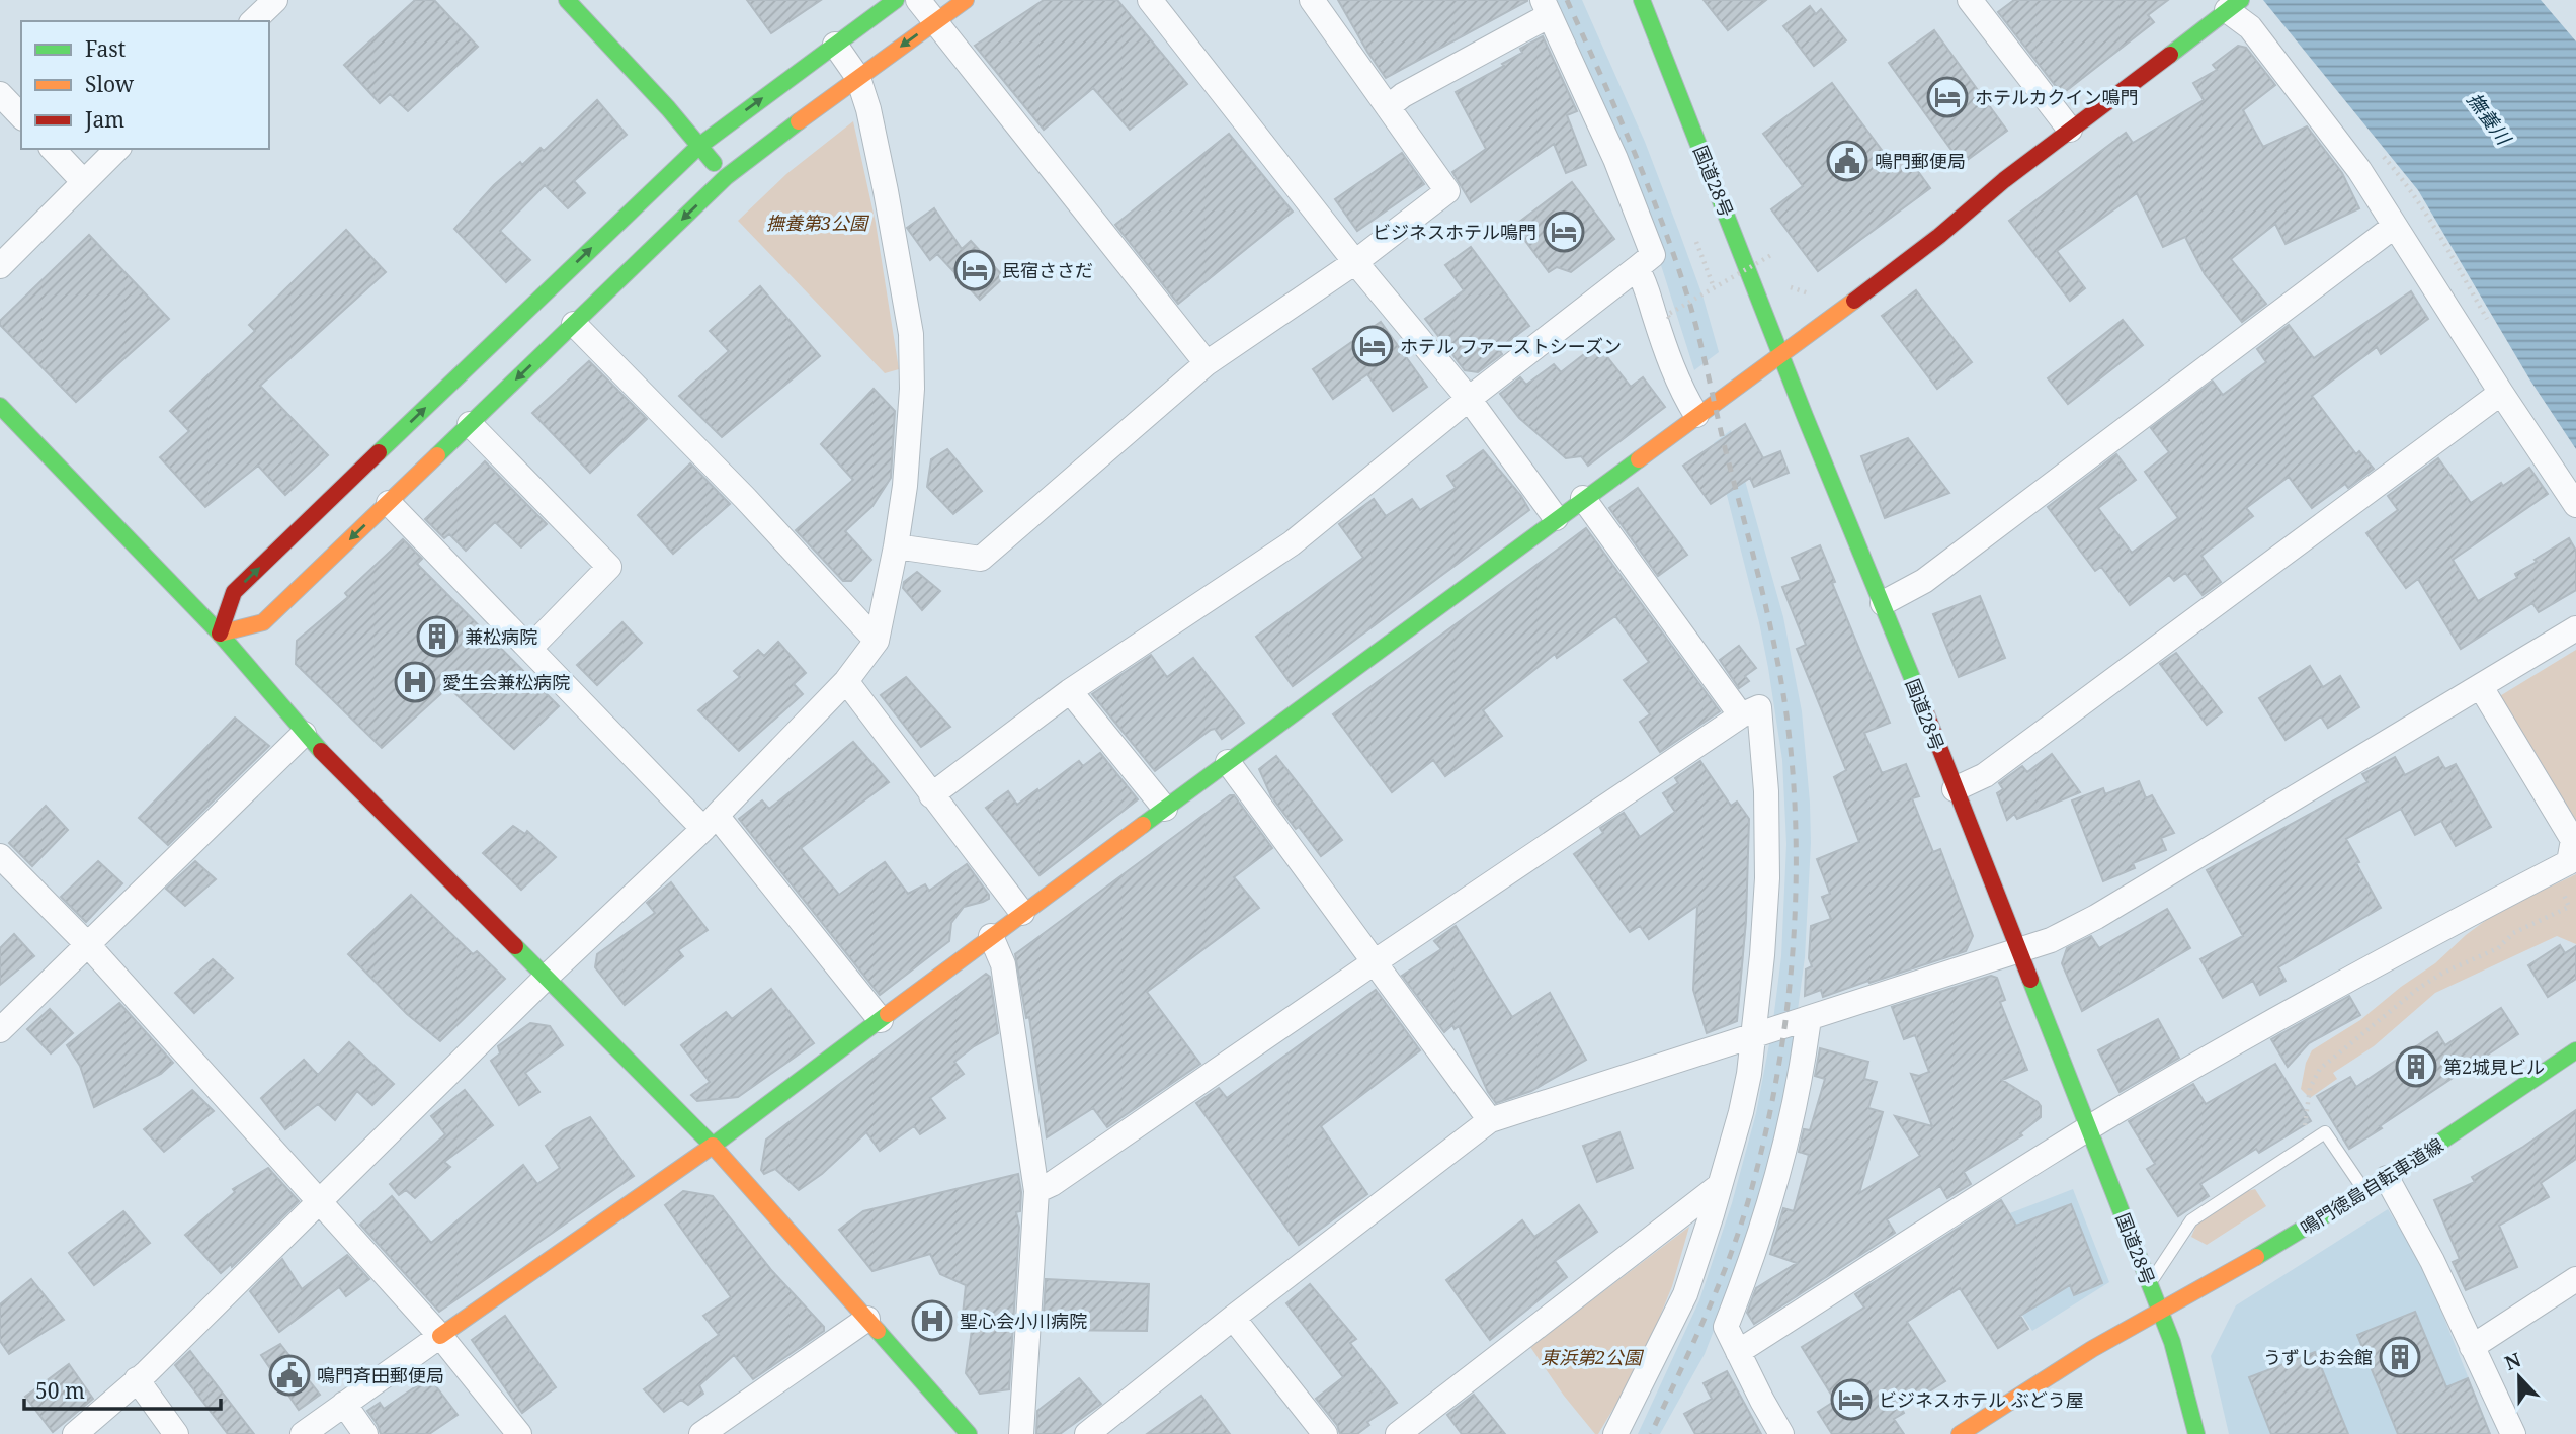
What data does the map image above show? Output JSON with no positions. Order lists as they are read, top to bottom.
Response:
{
  "streets": {
    "main road": ["国道28号", "鳴門徳島自転車道線"]
  },
  "crossings": [
    ["国道28号", "鳴門徳島自転車道線"]
  ],
  "water": ["撫養川"],
  "parks": ["撫養第3公園", "東浜第2公園"],
  "places": {
    "hotel": [
      "ホテルカクイン鳴門",
      "ビジネスホテル鳴門",
      "民宿ささだ",
      "ホテル ファーストシーズン",
      "ビジネスホテル ぶどう屋"
    ],
    "public building": ["鳴門郵便局", "鳴門斉田郵便局"],
    "building": ["兼松病院", "第2城見ビル", "うずしお会館"],
    "hospital": ["愛生会兼松病院", "聖心会小川病院"]
  },
  "legend": ["Fast", "Slow", "Jam"],
  "scale_bar": "50 m",
  "north": "top"
}
